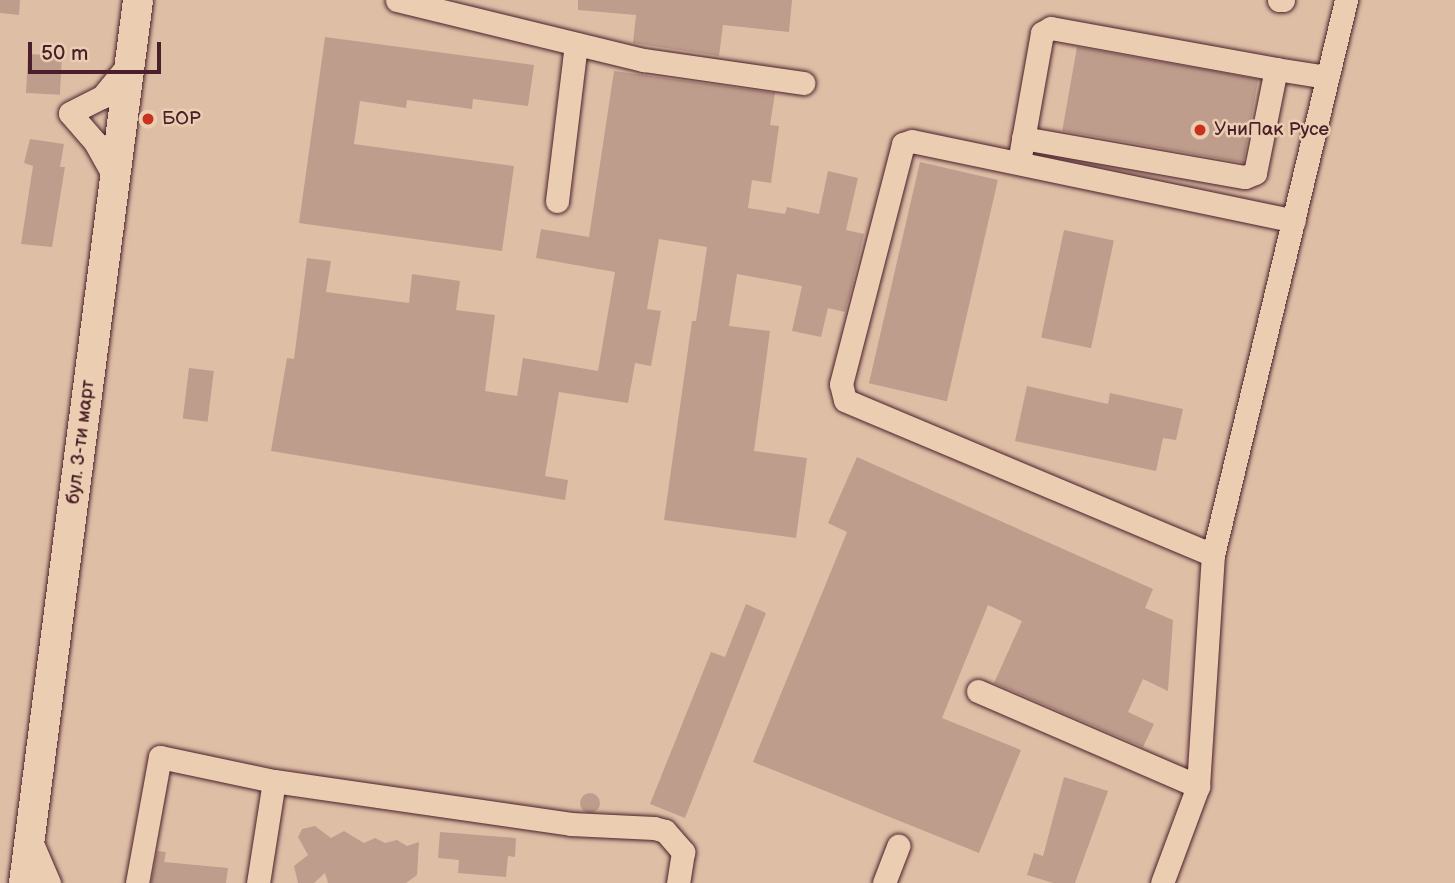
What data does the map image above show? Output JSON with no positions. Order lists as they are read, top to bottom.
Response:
{
  "streets": {
    "main road": ["бул. 3-ти март"]
  },
  "places": ["БОР", "УниПак Русе"],
  "scale_bar": "50 m"
}
